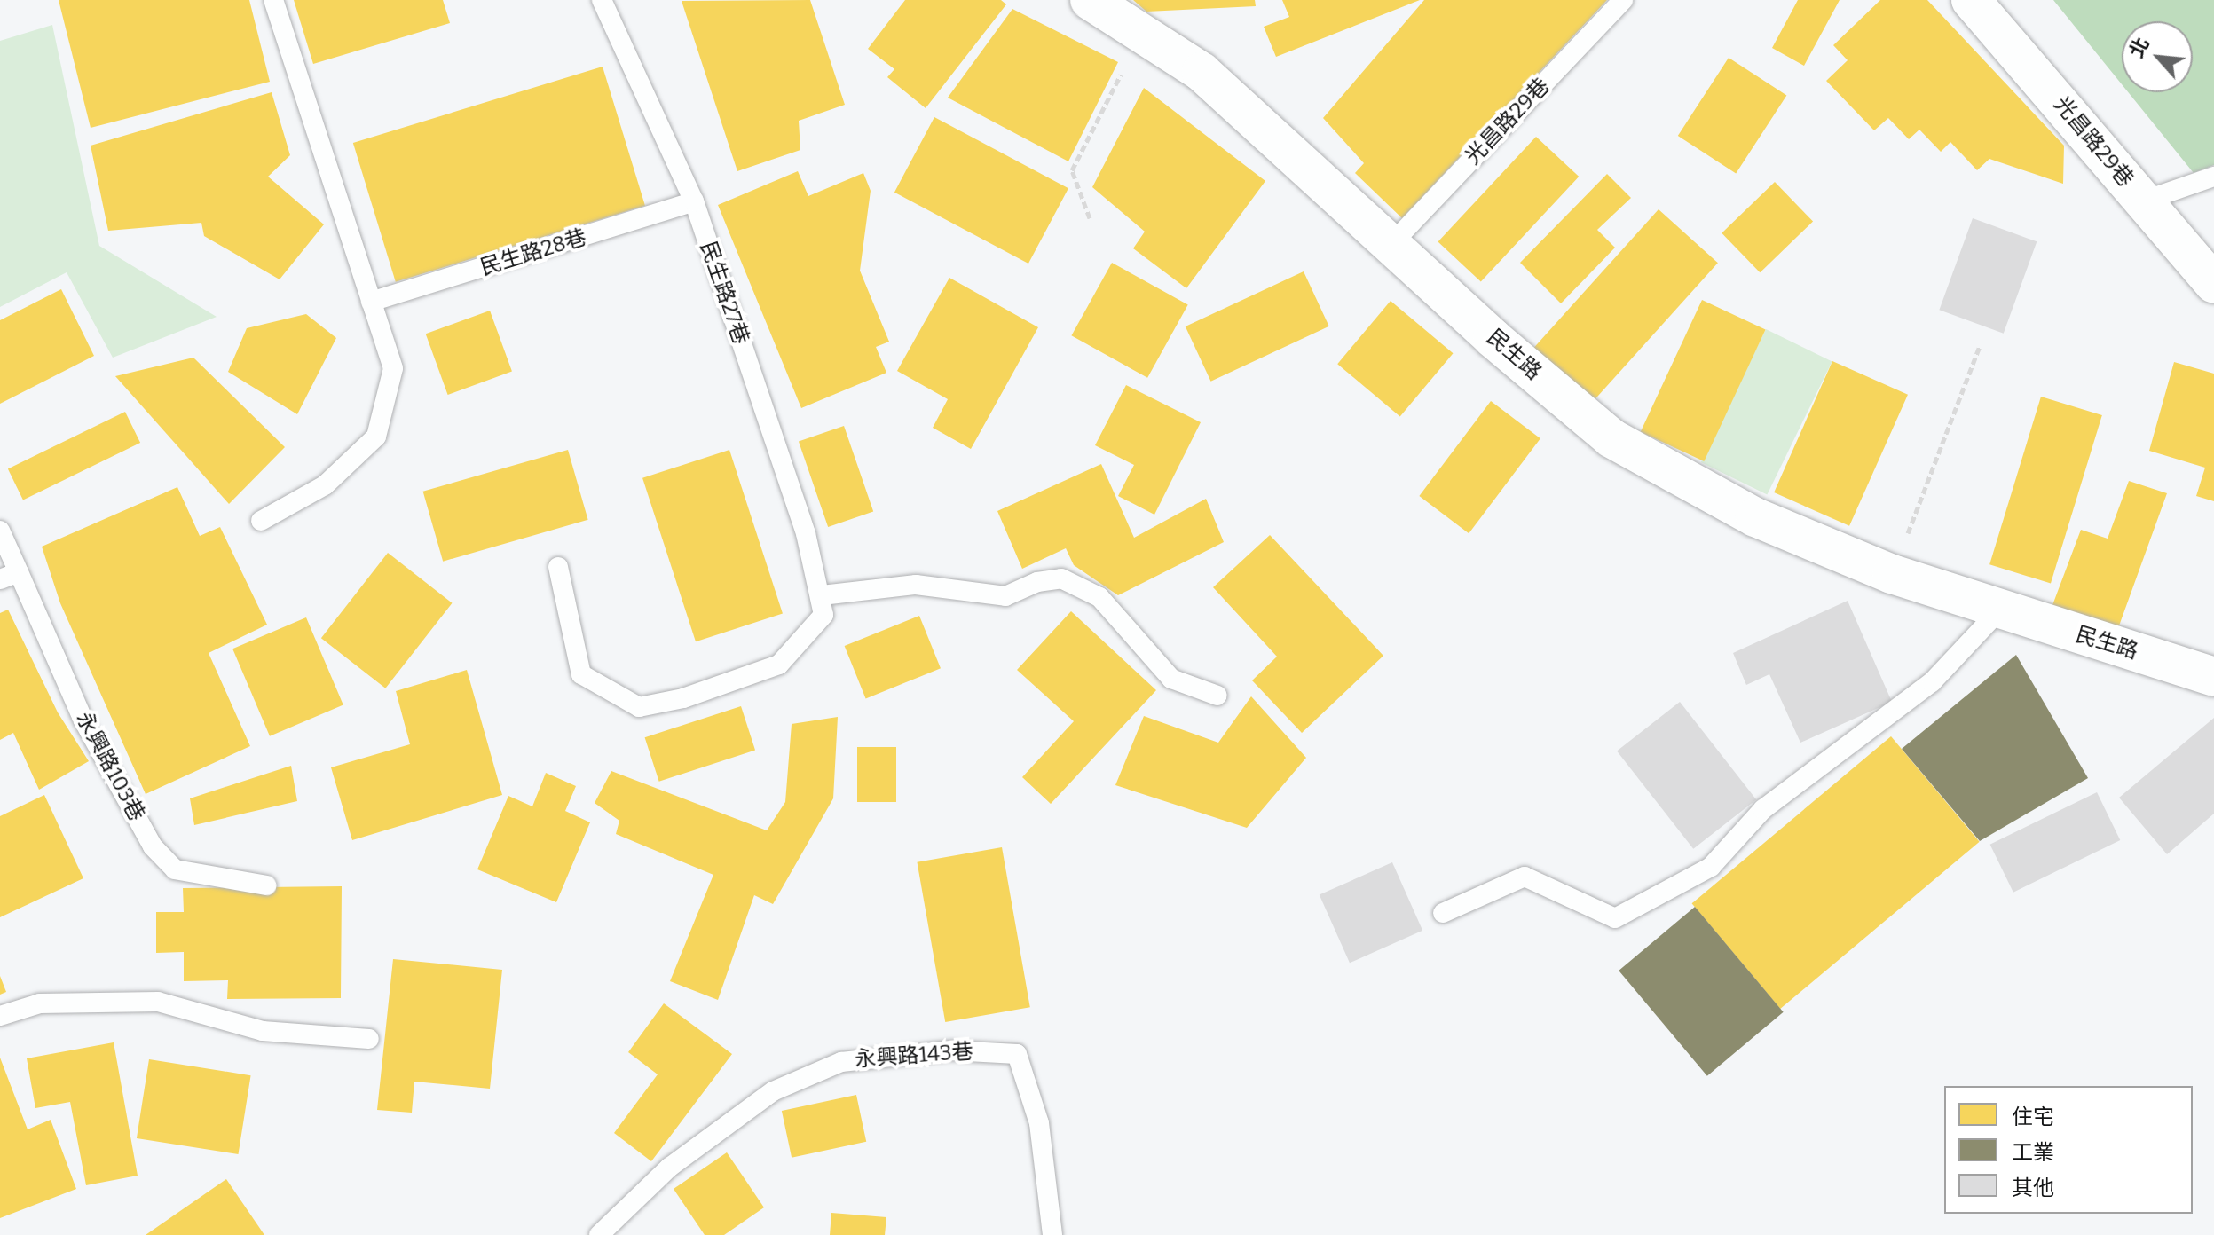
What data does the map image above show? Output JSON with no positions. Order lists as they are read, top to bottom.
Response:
{
  "streets": {
    "street": ["光昌路29巷", "民生路"],
    "lane": [
      "民生路28巷",
      "民生路27巷",
      "永興路103巷",
      "永興路143巷"
    ]
  },
  "crossings": [
    ["光昌路29巷", "民生路"],
    ["民生路28巷", "民生路27巷"]
  ],
  "legend": ["住宅", "工業", "其他"],
  "north": "top left"
}
